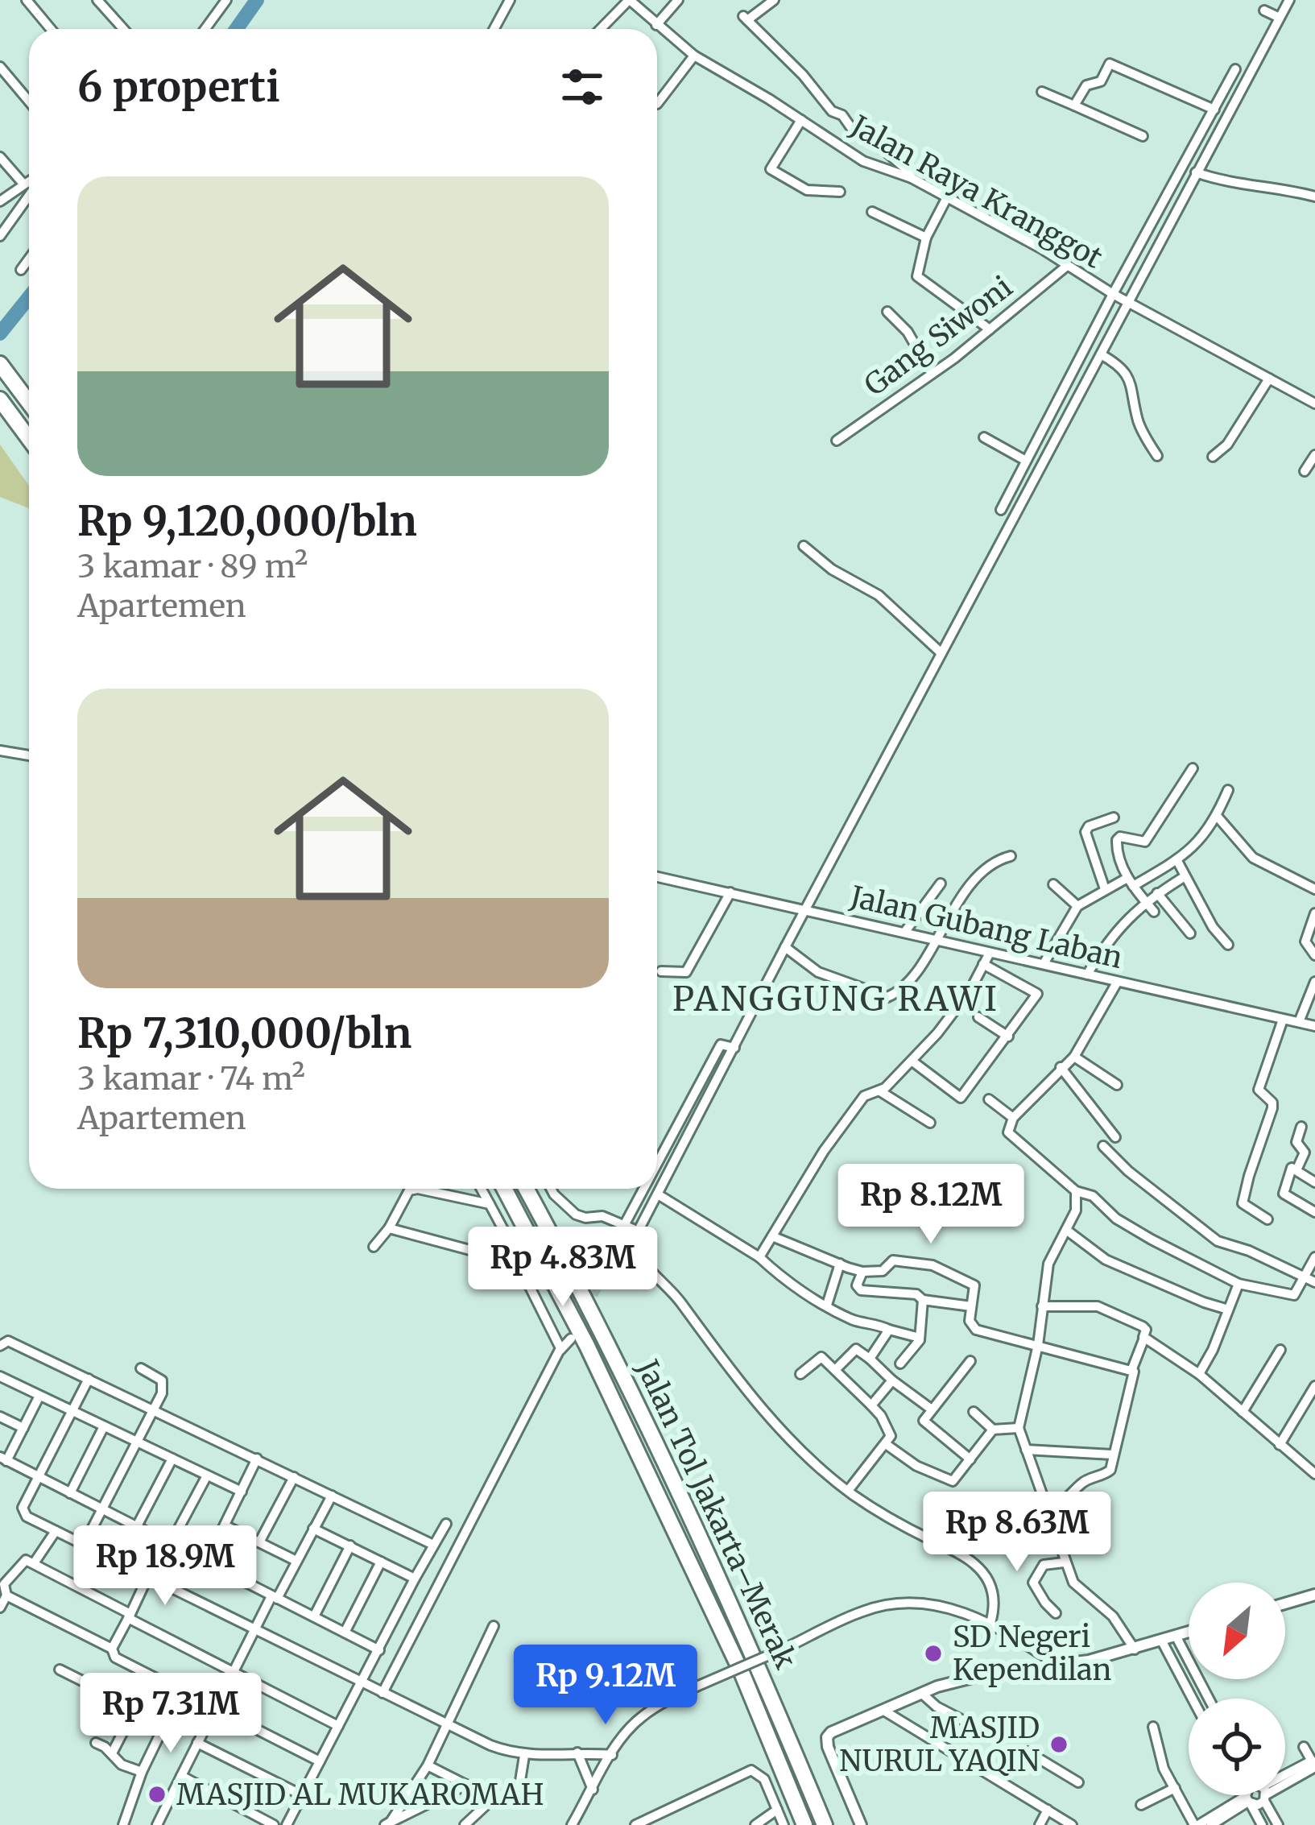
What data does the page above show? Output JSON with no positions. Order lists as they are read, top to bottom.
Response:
{
  "streets": {
    "highway": ["Jalan Tol Jakarta–Merak"],
    "street": ["Jalan Raya Kranggot", "Gang Siwoni", "Jalan Gubang Laban"]
  },
  "crossings": [
    ["Jalan Raya Kranggot", "Gang Siwoni"]
  ],
  "districts": ["PANGGUNG RAWI"],
  "places": ["SD Negeri Kependilan", "MASJID NURUL YAQIN", "MASJID AL MUKAROMAH"],
  "north": "bottom left",
  "page": {
    "heading": "6 properti",
    "list": [
      {
        "name": "Rp 9,120,000/bln",
        "note": "3 kamar · 89 m² · Apartemen"
      },
      {
        "name": "Rp 7,310,000/bln",
        "note": "3 kamar · 74 m² · Apartemen"
      }
    ],
    "price": [
      "Rp 8.12M",
      "Rp 4.83M",
      "Rp 8.63M",
      "Rp 18.9M",
      "Rp 9.12M",
      "Rp 7.31M"
    ]
  }
}
